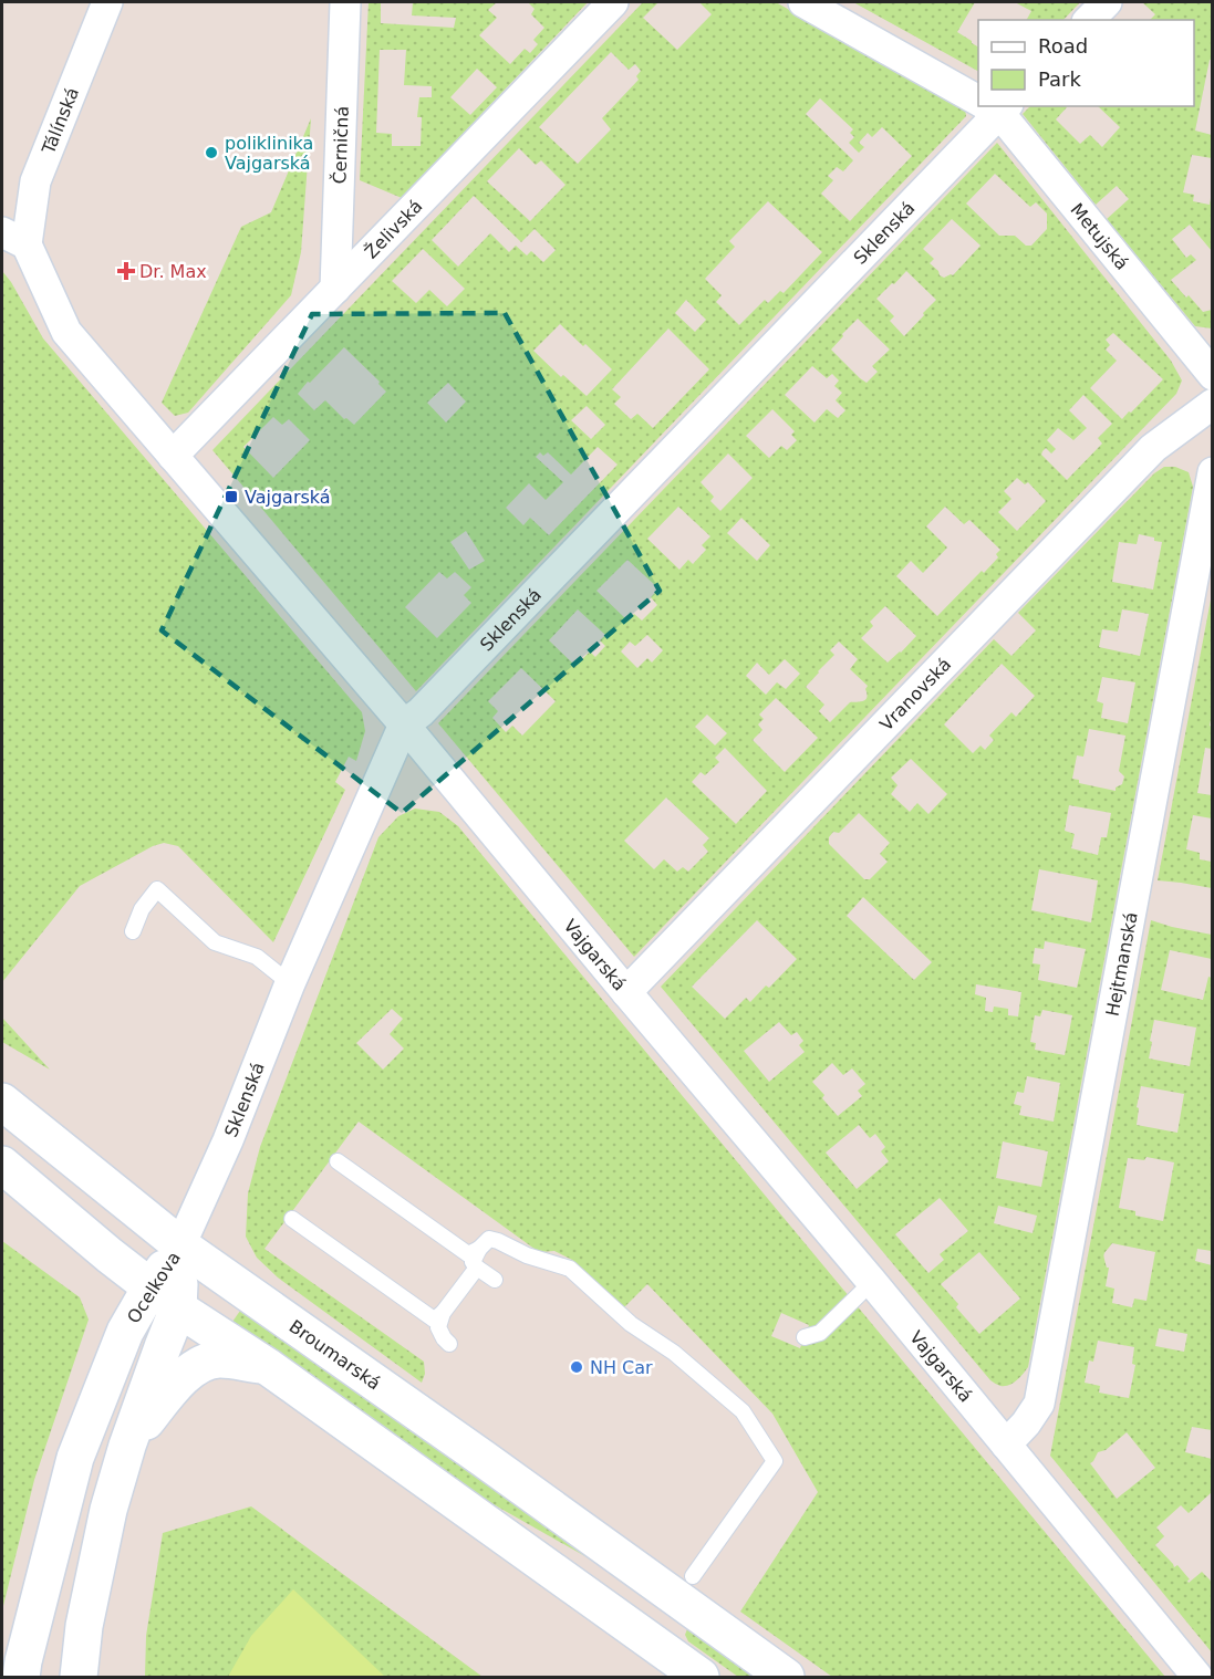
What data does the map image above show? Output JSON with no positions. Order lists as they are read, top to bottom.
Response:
{
  "streets": {
    "street": [
      "Tálínská",
      "Černičná",
      "Želivská",
      "Sklenská",
      "Metujská",
      "Vranovská",
      "Vajgarská",
      "Hejtmanská",
      "Ocelkova",
      "Broumarská"
    ]
  },
  "crossings": [
    ["Tálínská", "Vajgarská"],
    ["Černičná", "Želivská"],
    ["Želivská", "Vajgarská"],
    ["Sklenská", "Metujská"],
    ["Sklenská", "Vajgarská"],
    ["Sklenská", "Ocelkova"],
    ["Sklenská", "Broumarská"],
    ["Vranovská", "Vajgarská"],
    ["Vajgarská", "Hejtmanská"],
    ["Ocelkova", "Broumarská"]
  ],
  "places": {
    "other": ["poliklinika Vajgarská", "NH Car"],
    "health": ["Dr. Max"],
    "transit": ["Vajgarská"]
  },
  "legend": ["Road", "Park"]
}
